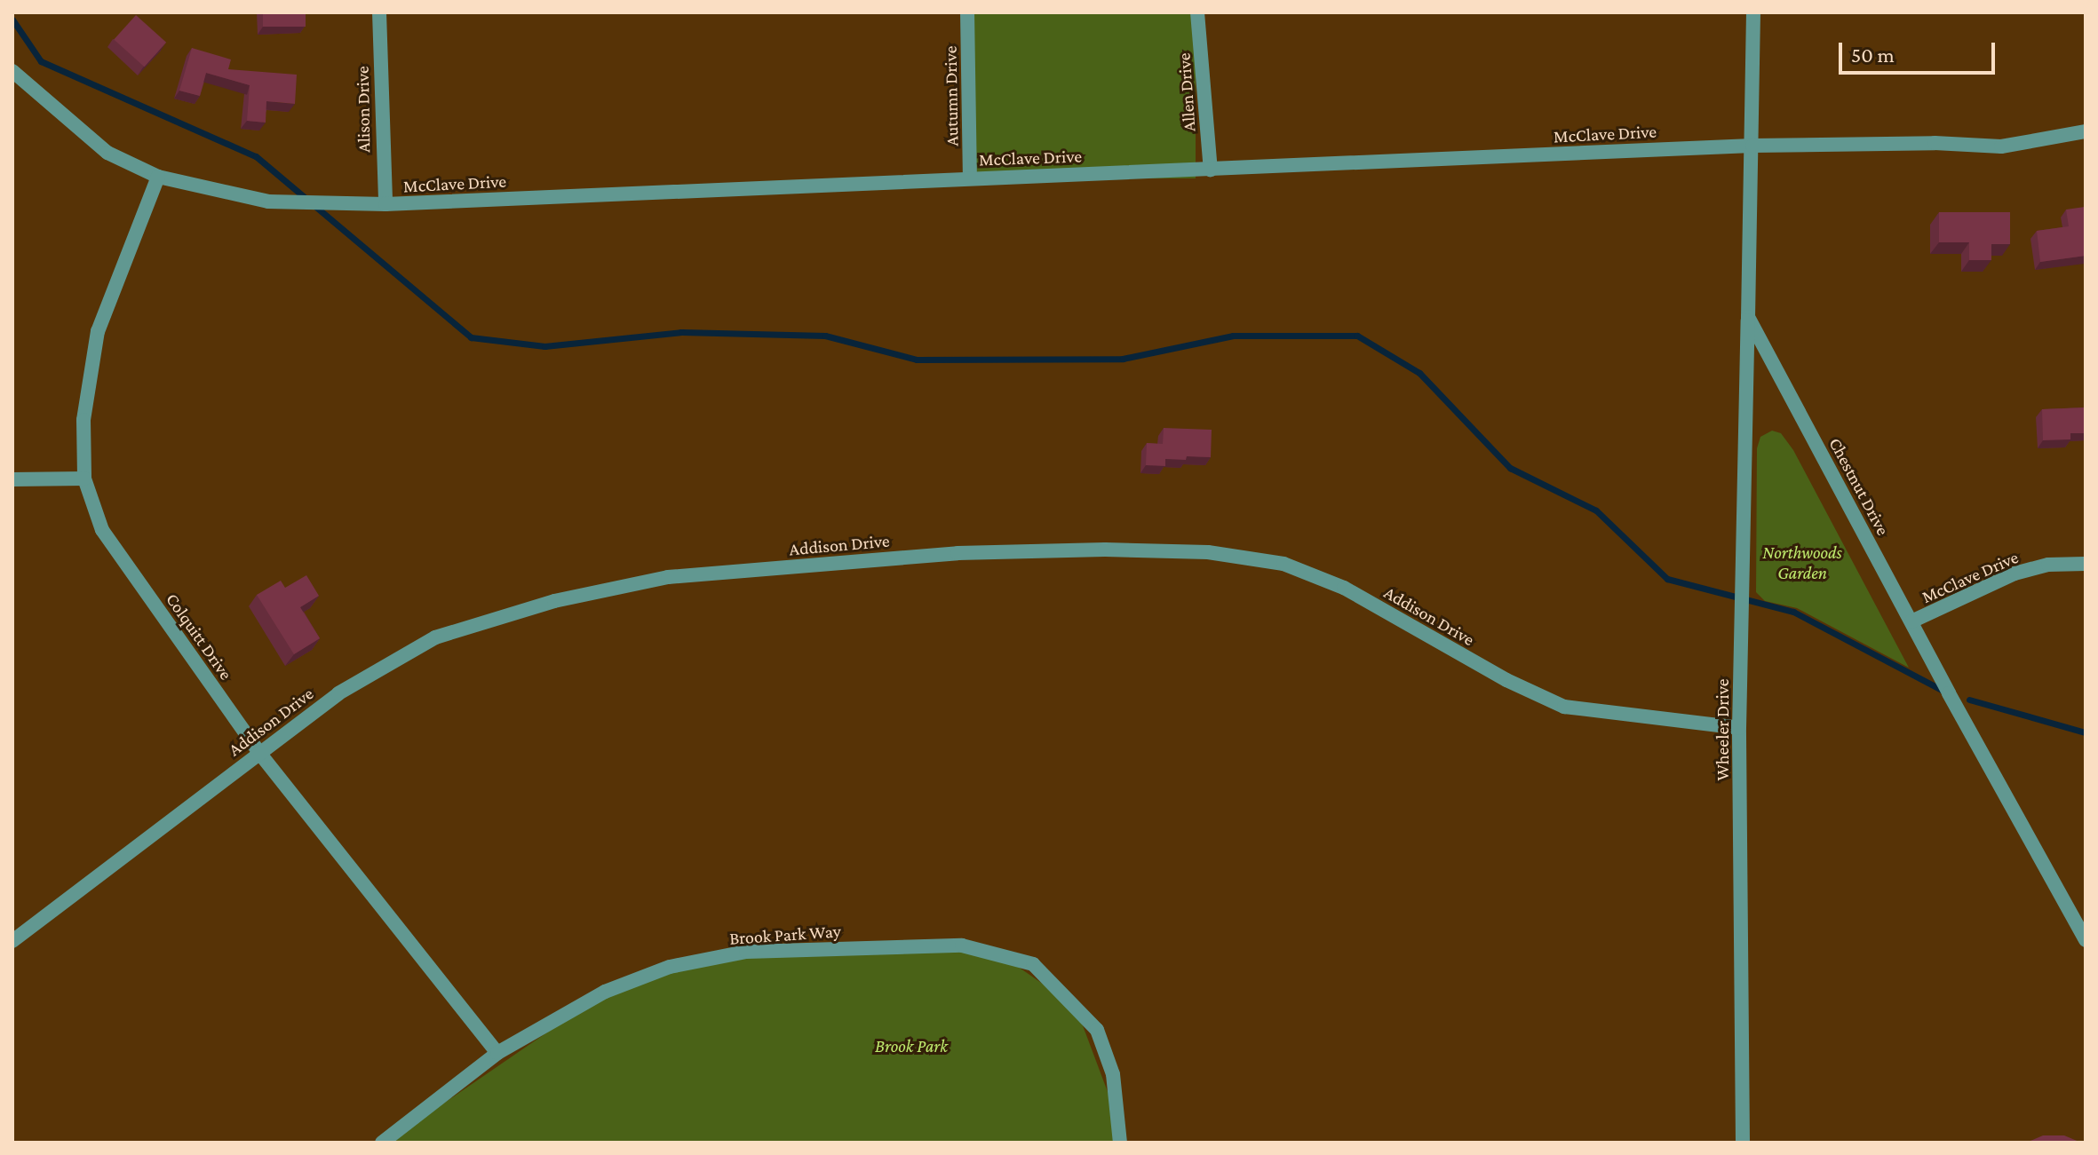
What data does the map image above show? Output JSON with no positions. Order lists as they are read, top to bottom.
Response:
{
  "streets": {
    "street": [
      "Allen Drive",
      "Autumn Drive",
      "Alison Drive",
      "McClave Drive",
      "Chestnut Drive",
      "Addison Drive",
      "Colquitt Drive",
      "Wheeler Drive",
      "Brook Park Way"
    ]
  },
  "crossings": [
    ["Allen Drive", "McClave Drive"],
    ["Autumn Drive", "McClave Drive"],
    ["Alison Drive", "McClave Drive"],
    ["McClave Drive", "Chestnut Drive"],
    ["McClave Drive", "Colquitt Drive"],
    ["Chestnut Drive", "Wheeler Drive"],
    ["Addison Drive", "Colquitt Drive"],
    ["Addison Drive", "Wheeler Drive"],
    ["Colquitt Drive", "Brook Park Way"]
  ],
  "parks": ["Northwoods Garden", "Brook Park"],
  "scale_bar": "50 m"
}
